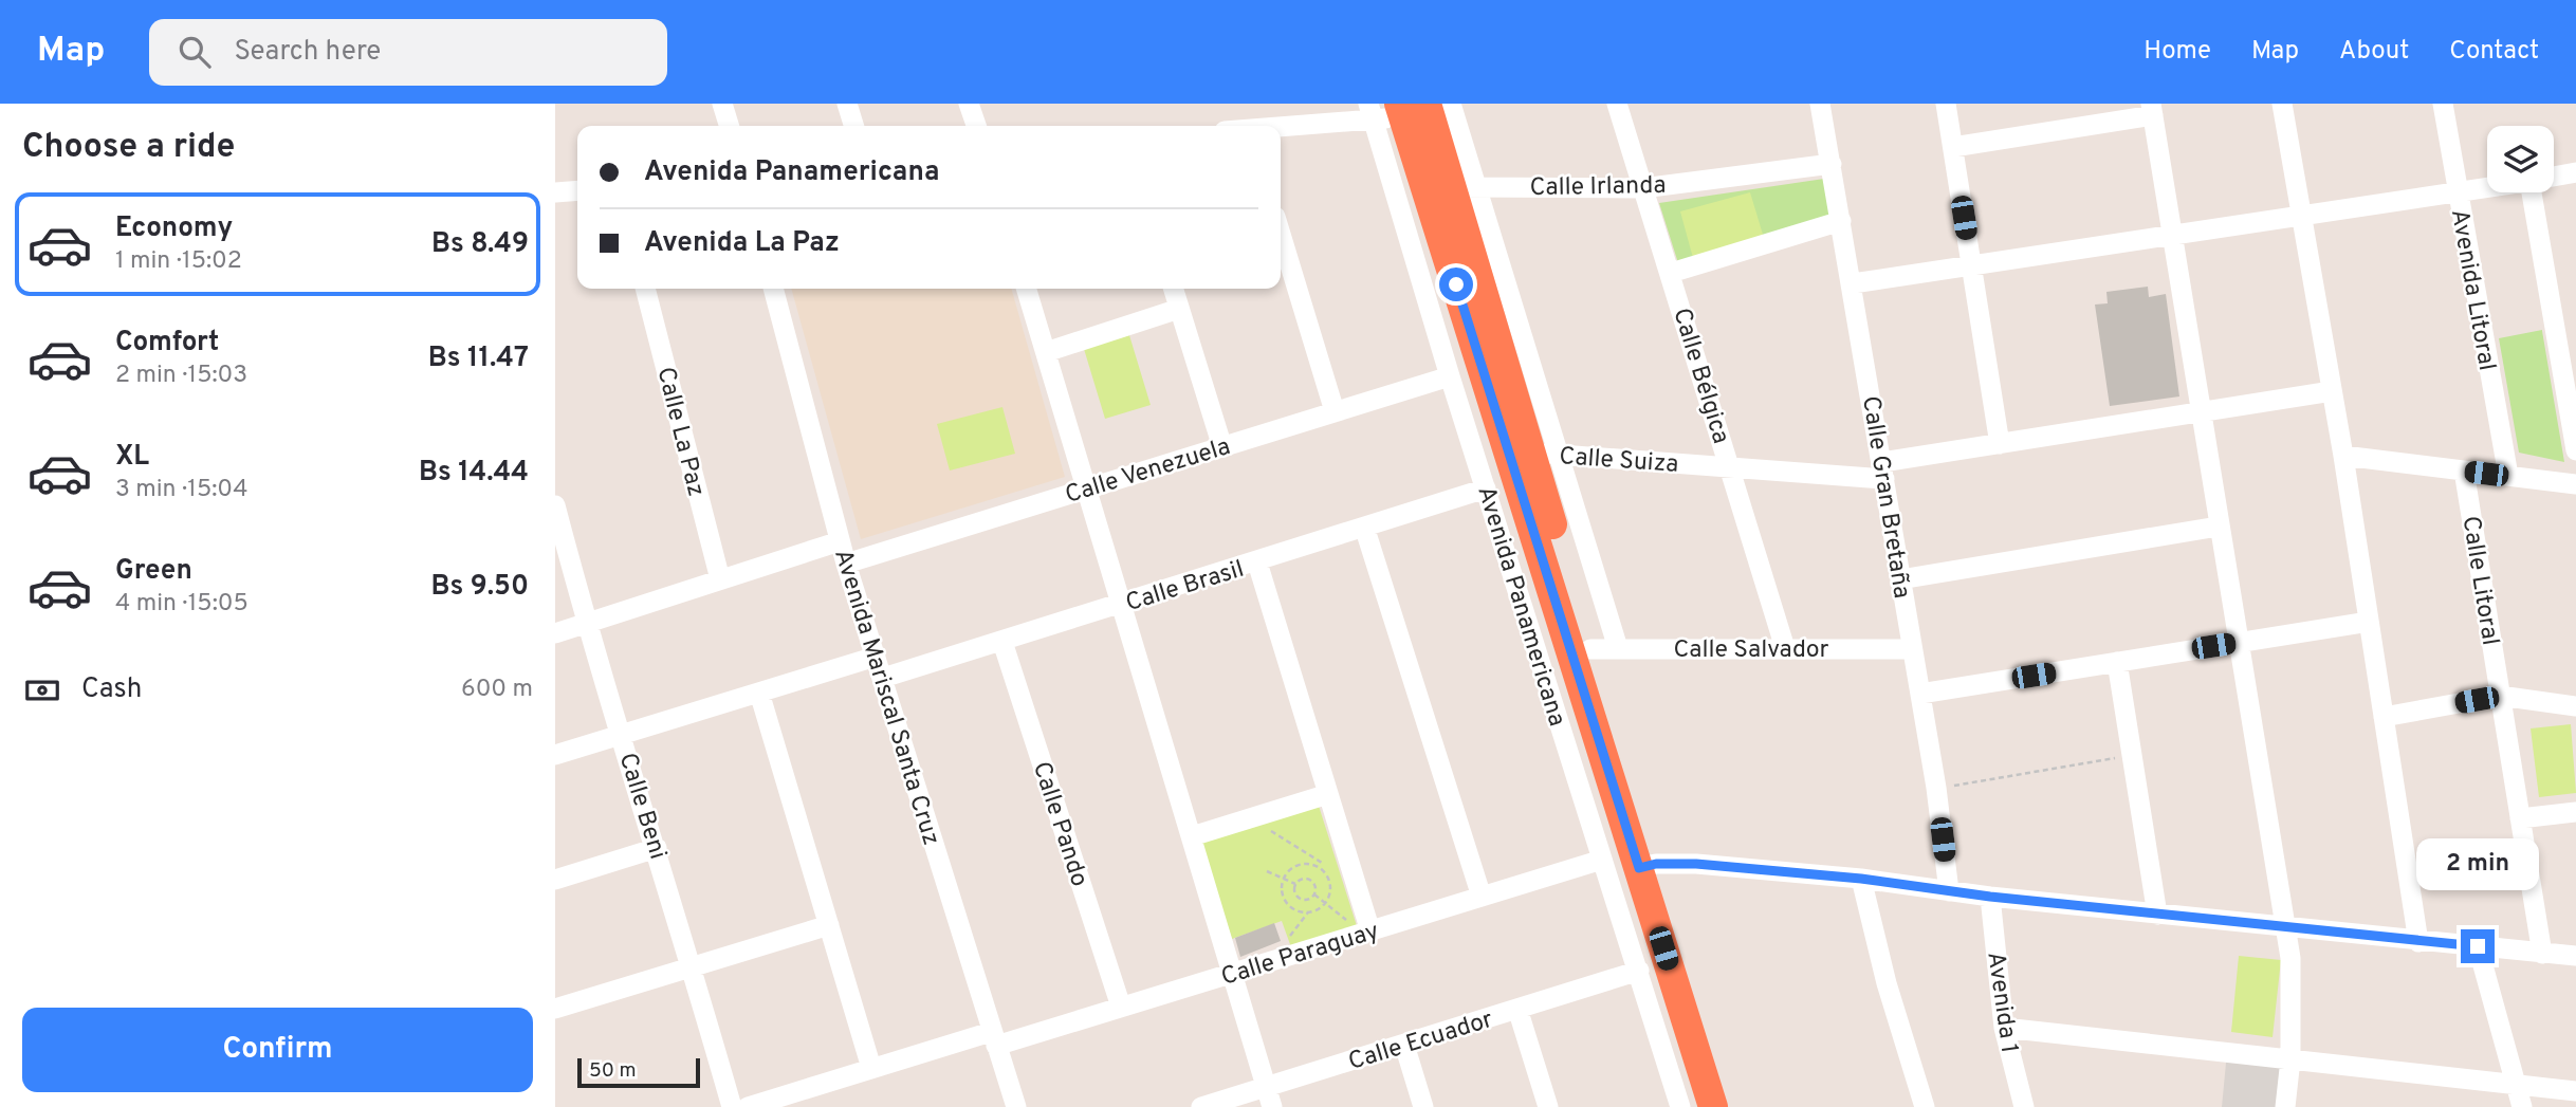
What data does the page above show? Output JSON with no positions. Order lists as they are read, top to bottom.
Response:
{
  "streets": {
    "highway": ["Avenida Panamericana"],
    "street": [
      "Calle Irlanda",
      "Avenida Litoral",
      "Calle Bélgica",
      "Calle La Paz",
      "Calle Suiza",
      "Calle Venezuela",
      "Calle Gran Bretaña",
      "Calle Litoral",
      "Calle Brasil",
      "Calle Salvador",
      "Avenida Mariscal Santa Cruz",
      "Calle Beni",
      "Calle Pando",
      "Calle Paraguay",
      "Avenida 1",
      "Calle Ecuador"
    ]
  },
  "crossings": [
    ["Calle Irlanda", "Calle Bélgica"],
    ["Calle Irlanda", "Calle Gran Bretaña"],
    ["Calle Irlanda", "Avenida Panamericana"],
    ["Calle Bélgica", "Calle Suiza"],
    ["Calle Bélgica", "Calle Salvador"],
    ["Calle Suiza", "Calle Gran Bretaña"],
    ["Calle Suiza", "Avenida Panamericana"],
    ["Calle Venezuela", "Avenida Panamericana"],
    ["Calle Venezuela", "Avenida Mariscal Santa Cruz"],
    ["Calle Gran Bretaña", "Calle Salvador"],
    ["Calle Brasil", "Avenida Panamericana"],
    ["Calle Brasil", "Avenida Mariscal Santa Cruz"],
    ["Calle Brasil", "Calle Pando"],
    ["Avenida Panamericana", "Calle Salvador"],
    ["Avenida Panamericana", "Calle Paraguay"],
    ["Avenida Panamericana", "Calle Ecuador"],
    ["Avenida Mariscal Santa Cruz", "Calle Paraguay"],
    ["Calle Pando", "Calle Paraguay"]
  ],
  "scale_bar": "50 m",
  "page": {
    "header": "Map",
    "search": "Search here",
    "nav": [
      "Home",
      "Map",
      "About",
      "Contact"
    ],
    "heading": "Choose a ride",
    "banner": ["Avenida Panamericana", "Avenida La Paz"],
    "list": [
      {
        "name": "Economy",
        "note": "1 min · 15:02",
        "value": "Bs 8.49"
      },
      {
        "name": "Comfort",
        "note": "2 min · 15:03",
        "value": "Bs 11.47"
      },
      {
        "name": "XL",
        "note": "3 min · 15:04",
        "value": "Bs 14.44"
      },
      {
        "name": "Green",
        "note": "4 min · 15:05",
        "value": "Bs 9.50"
      }
    ],
    "pay": ["Cash", "600 m"],
    "bubble": "2 min",
    "buttons": "Confirm",
    "scale": "50 m"
  }
}
